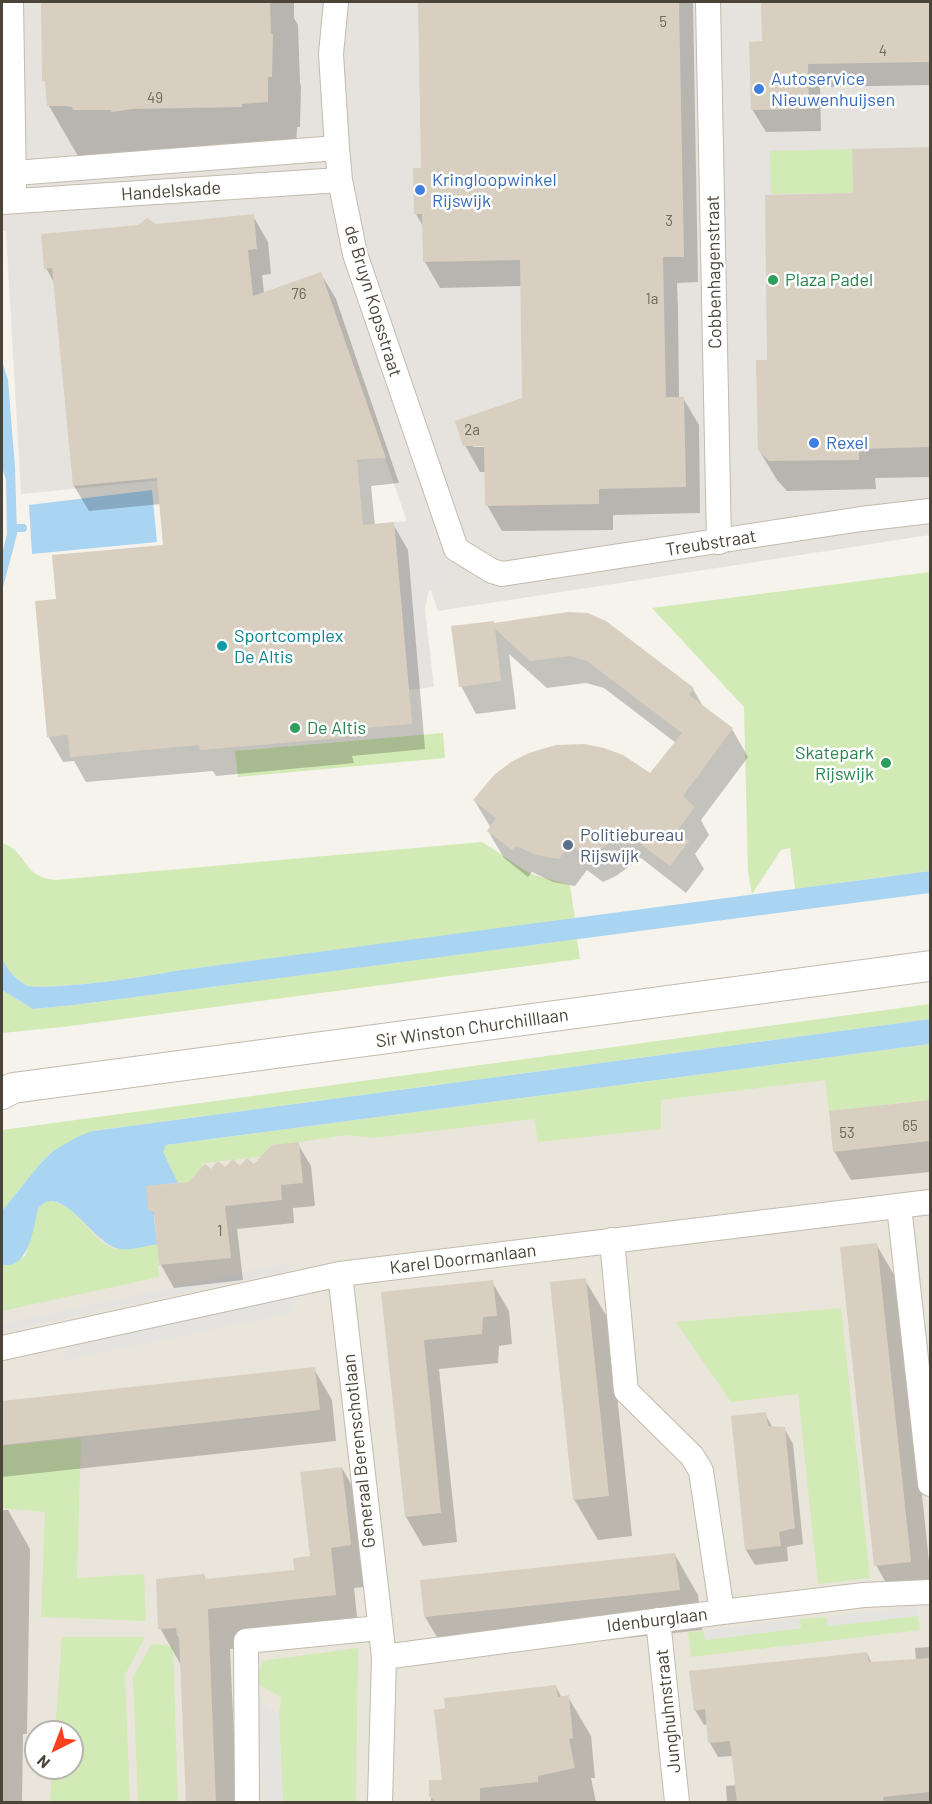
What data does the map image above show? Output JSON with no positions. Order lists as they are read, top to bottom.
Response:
{
  "streets": {
    "street": [
      "Handelskade",
      "Cobbenhagenstraat",
      "de Bruyn Kopsstraat",
      "Treubstraat",
      "Sir Winston Churchilllaan",
      "Karel Doormanlaan",
      "Generaal Berenschotlaan",
      "Idenburglaan",
      "Junghuhnstraat"
    ]
  },
  "crossings": [
    ["Handelskade", "de Bruyn Kopsstraat"],
    ["Cobbenhagenstraat", "Treubstraat"],
    ["de Bruyn Kopsstraat", "Treubstraat"],
    ["Karel Doormanlaan", "Generaal Berenschotlaan"],
    ["Generaal Berenschotlaan", "Idenburglaan"],
    ["Idenburglaan", "Junghuhnstraat"]
  ],
  "places": [
    "Autoservice Nieuwenhuijsen",
    "Kringloopwinkel Rijswijk",
    "Plaza Padel",
    "Rexel",
    "Sportcomplex De Altis",
    "De Altis",
    "Skatepark Rijswijk",
    "Politiebureau Rijswijk"
  ],
  "house_numbers": [
    "5",
    "4",
    "49",
    "3",
    "76",
    "1a",
    "2a",
    "65",
    "53",
    "1"
  ],
  "north": "bottom left"
}
